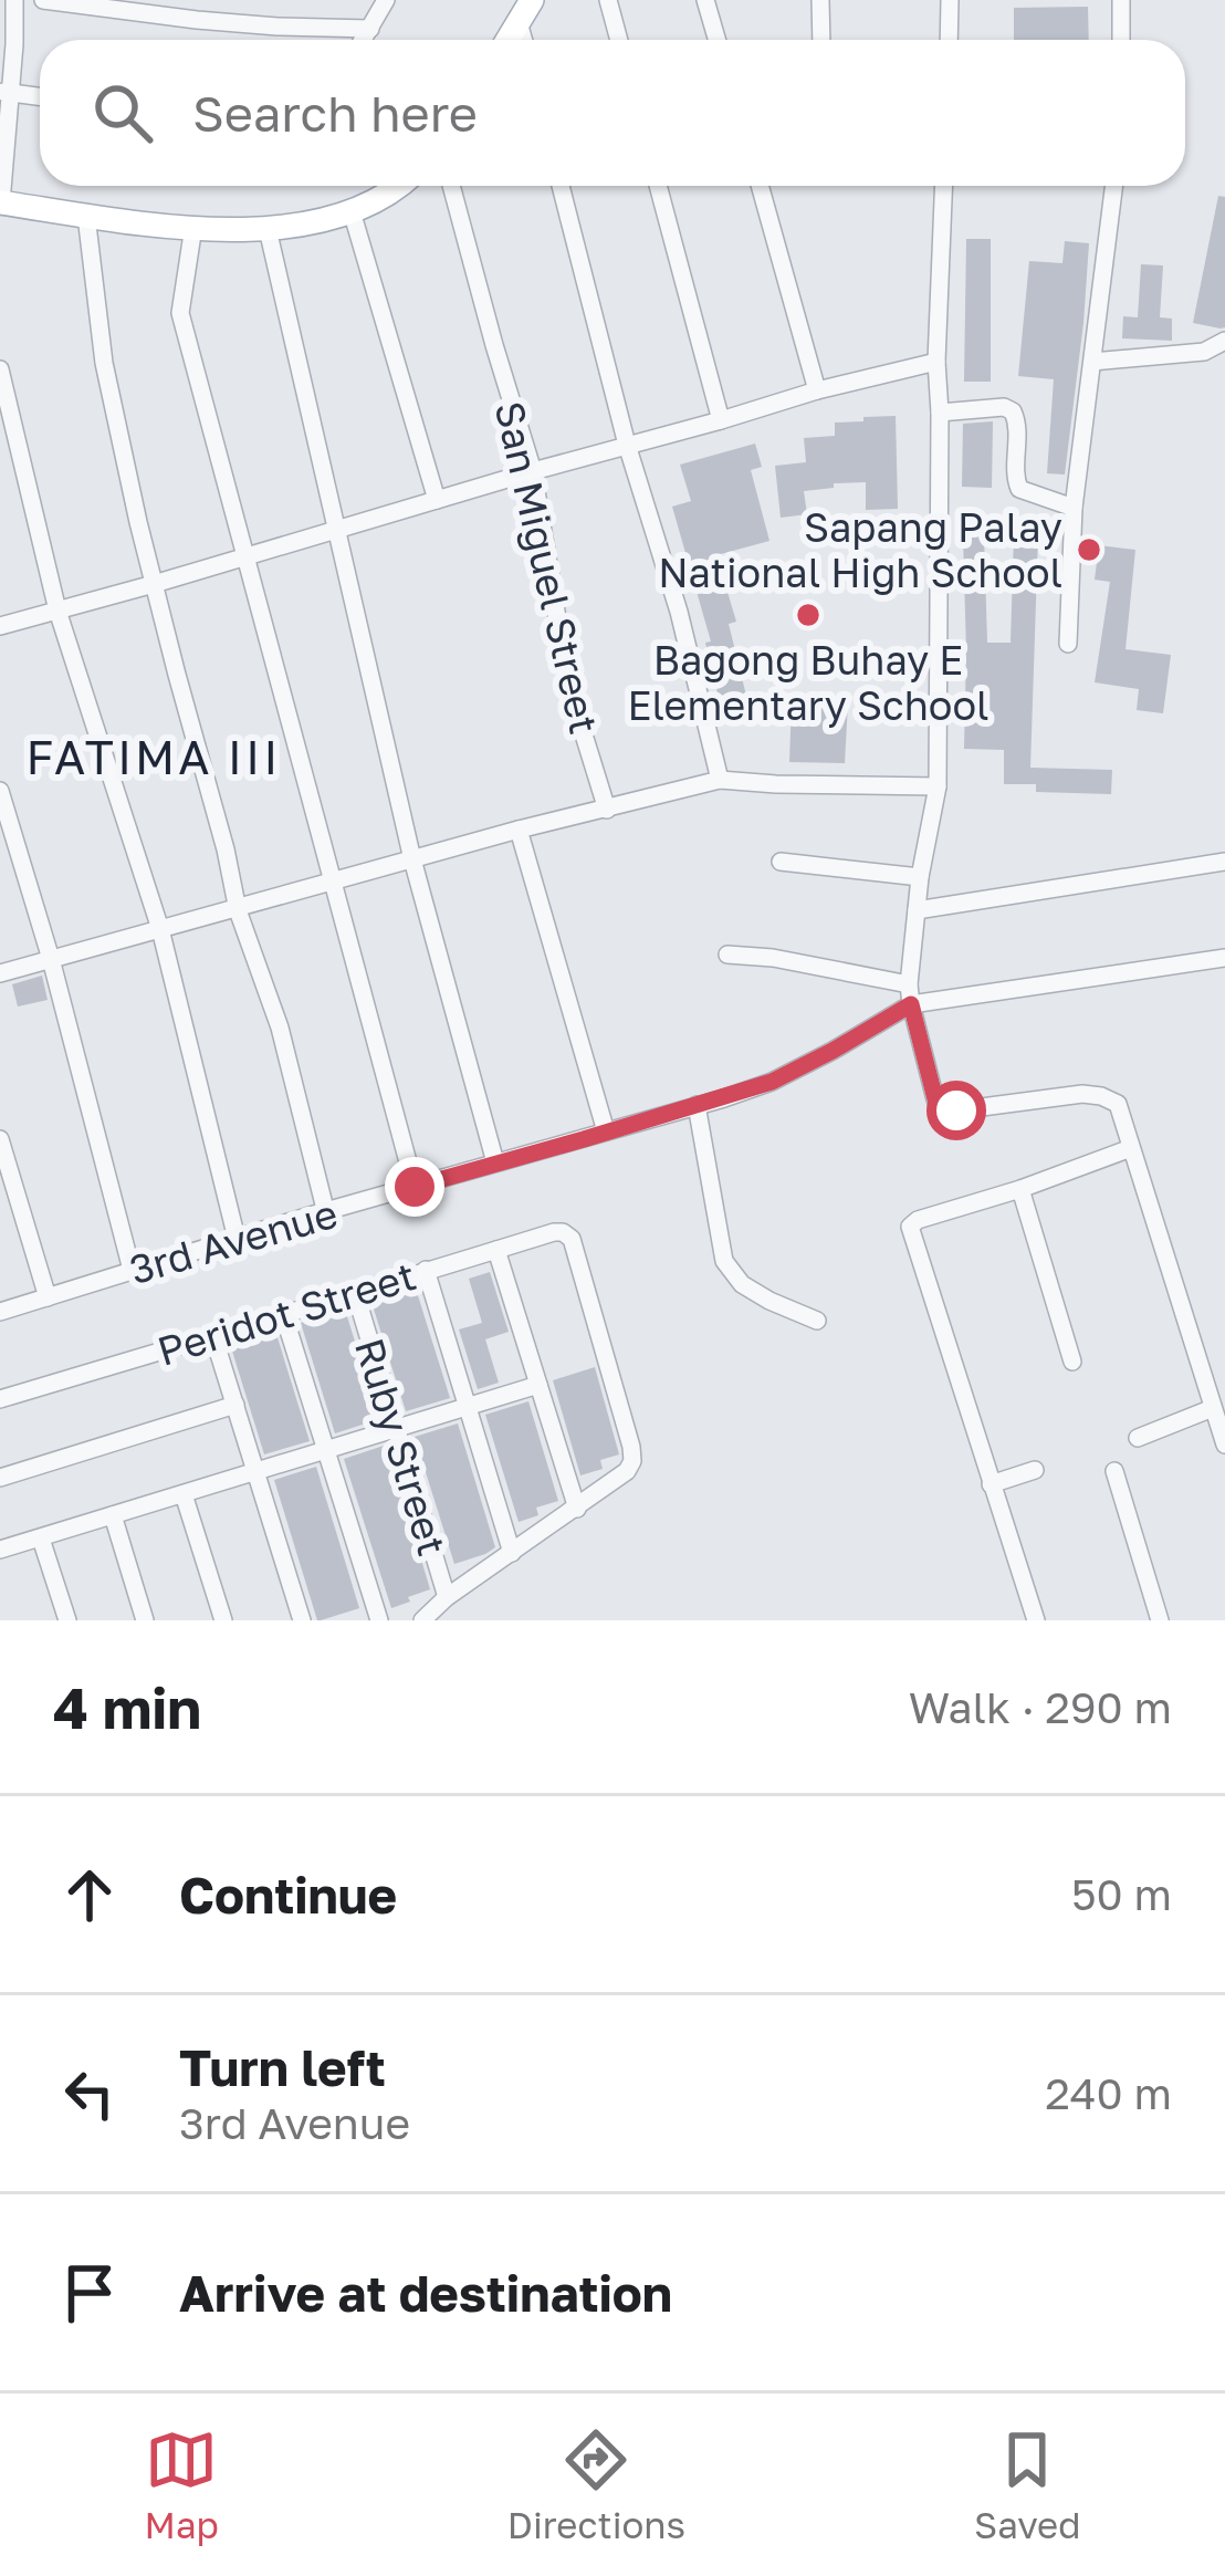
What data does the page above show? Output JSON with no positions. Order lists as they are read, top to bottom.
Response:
{
  "streets": {
    "street": [
      "San Miguel Street",
      "3rd Avenue",
      "Peridot Street",
      "Ruby Street"
    ]
  },
  "crossings": [
    ["Peridot Street", "Ruby Street"]
  ],
  "districts": ["FATIMA III"],
  "places": ["Sapang Palay National High School", "Bagong Buhay E Elementary School"],
  "page": {
    "search": "Search here",
    "heading": ["4 min", "Walk · 290 m"],
    "list": [
      ["Continue", "50 m"],
      ["Turn left", "3rd Avenue", "240 m"],
      "Arrive at destination"
    ],
    "nav": ["Map", "Directions", "Saved"]
  }
}
